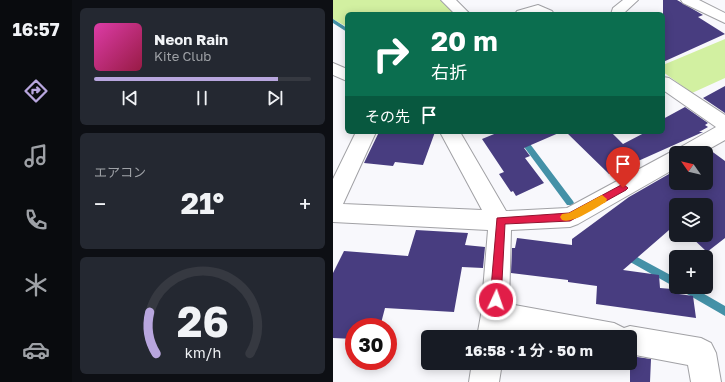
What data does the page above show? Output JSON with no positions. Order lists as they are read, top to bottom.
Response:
{
  "north": "top left",
  "page": {
    "tabs": "16:57",
    "turn": ["20 m", "右折"],
    "song": ["Neon Rain", "Kite Club"],
    "then": "その先",
    "tile": "エアコン",
    "map_buttons": "+",
    "heat": ["−", "21°", "+"],
    "limit": "30",
    "trip": "16:58 · 1 分 · 50 m",
    "gauge": ["26", "km/h"]
  }
}
